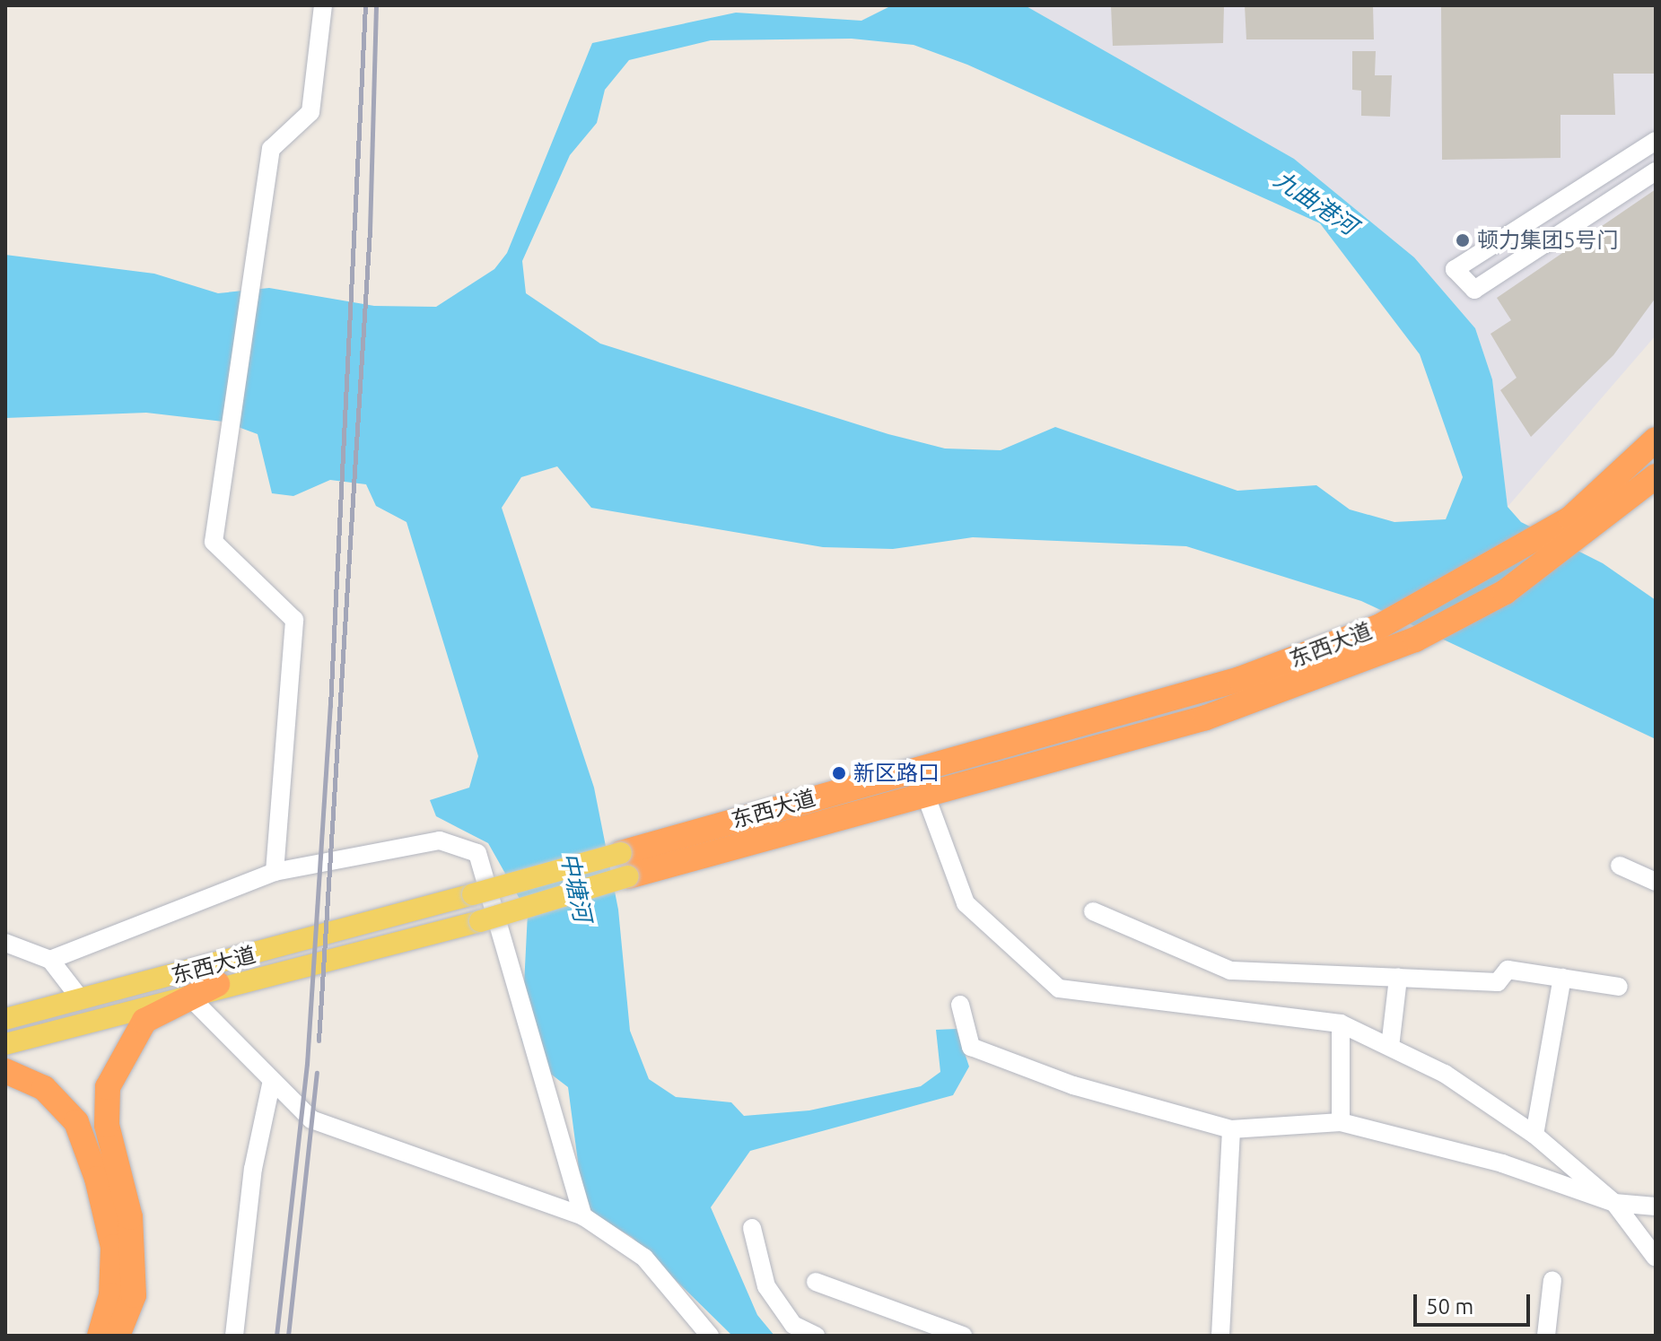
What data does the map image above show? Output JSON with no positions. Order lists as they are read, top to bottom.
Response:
{
  "streets": {
    "highway": ["东西大道"]
  },
  "water": ["九曲港河", "中塘河"],
  "places": ["顿力集团5号门", "新区路口"],
  "scale_bar": "50 m"
}
